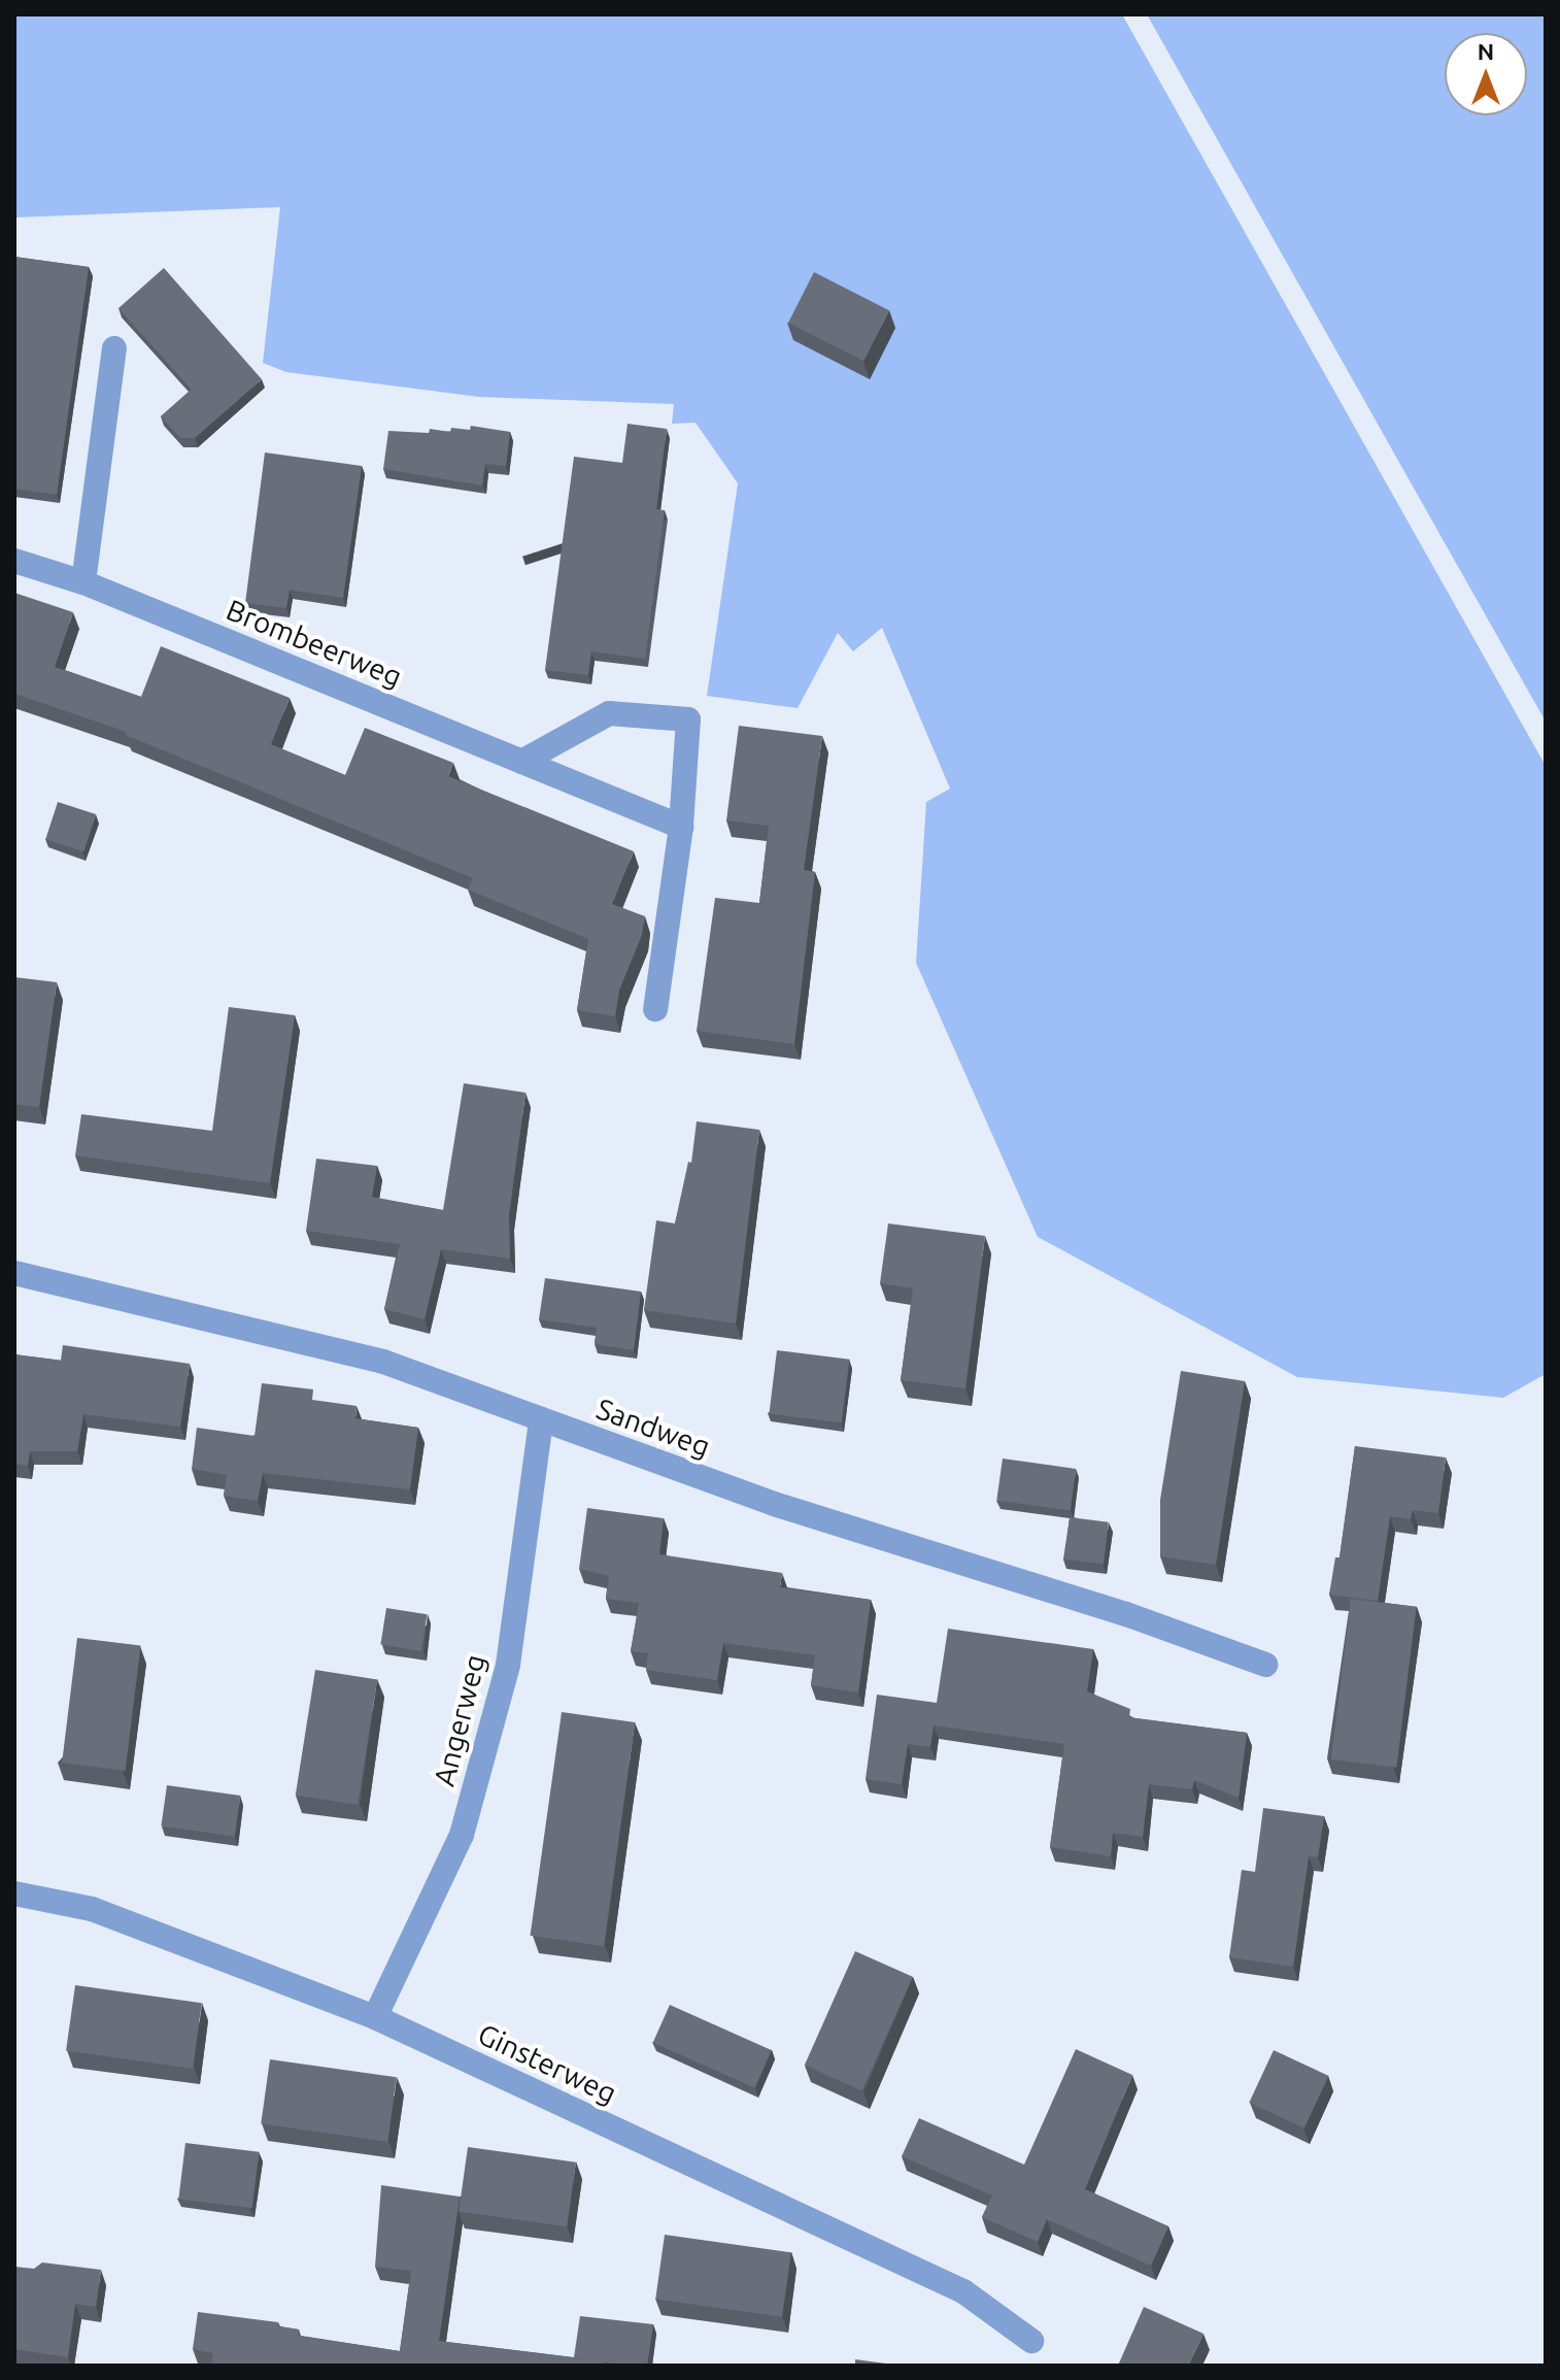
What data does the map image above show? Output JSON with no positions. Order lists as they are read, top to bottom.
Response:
{
  "streets": {
    "street": [
      "Brombeerweg",
      "Sandweg",
      "Angerweg",
      "Ginsterweg"
    ]
  },
  "crossings": [
    ["Sandweg", "Angerweg"],
    ["Angerweg", "Ginsterweg"]
  ],
  "north": "top"
}
